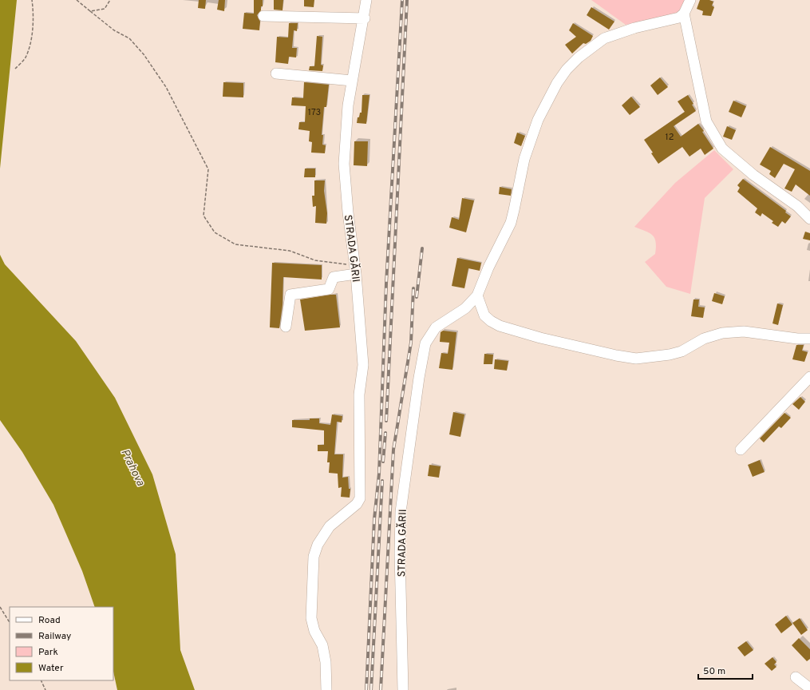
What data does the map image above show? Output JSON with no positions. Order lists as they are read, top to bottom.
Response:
{
  "streets": {
    "street": ["STRADA GĂRII"]
  },
  "water": ["Prahova"],
  "house_numbers": ["173", "12"],
  "legend": [
    "Road",
    "Railway",
    "Park",
    "Water"
  ],
  "scale_bar": "50 m"
}
